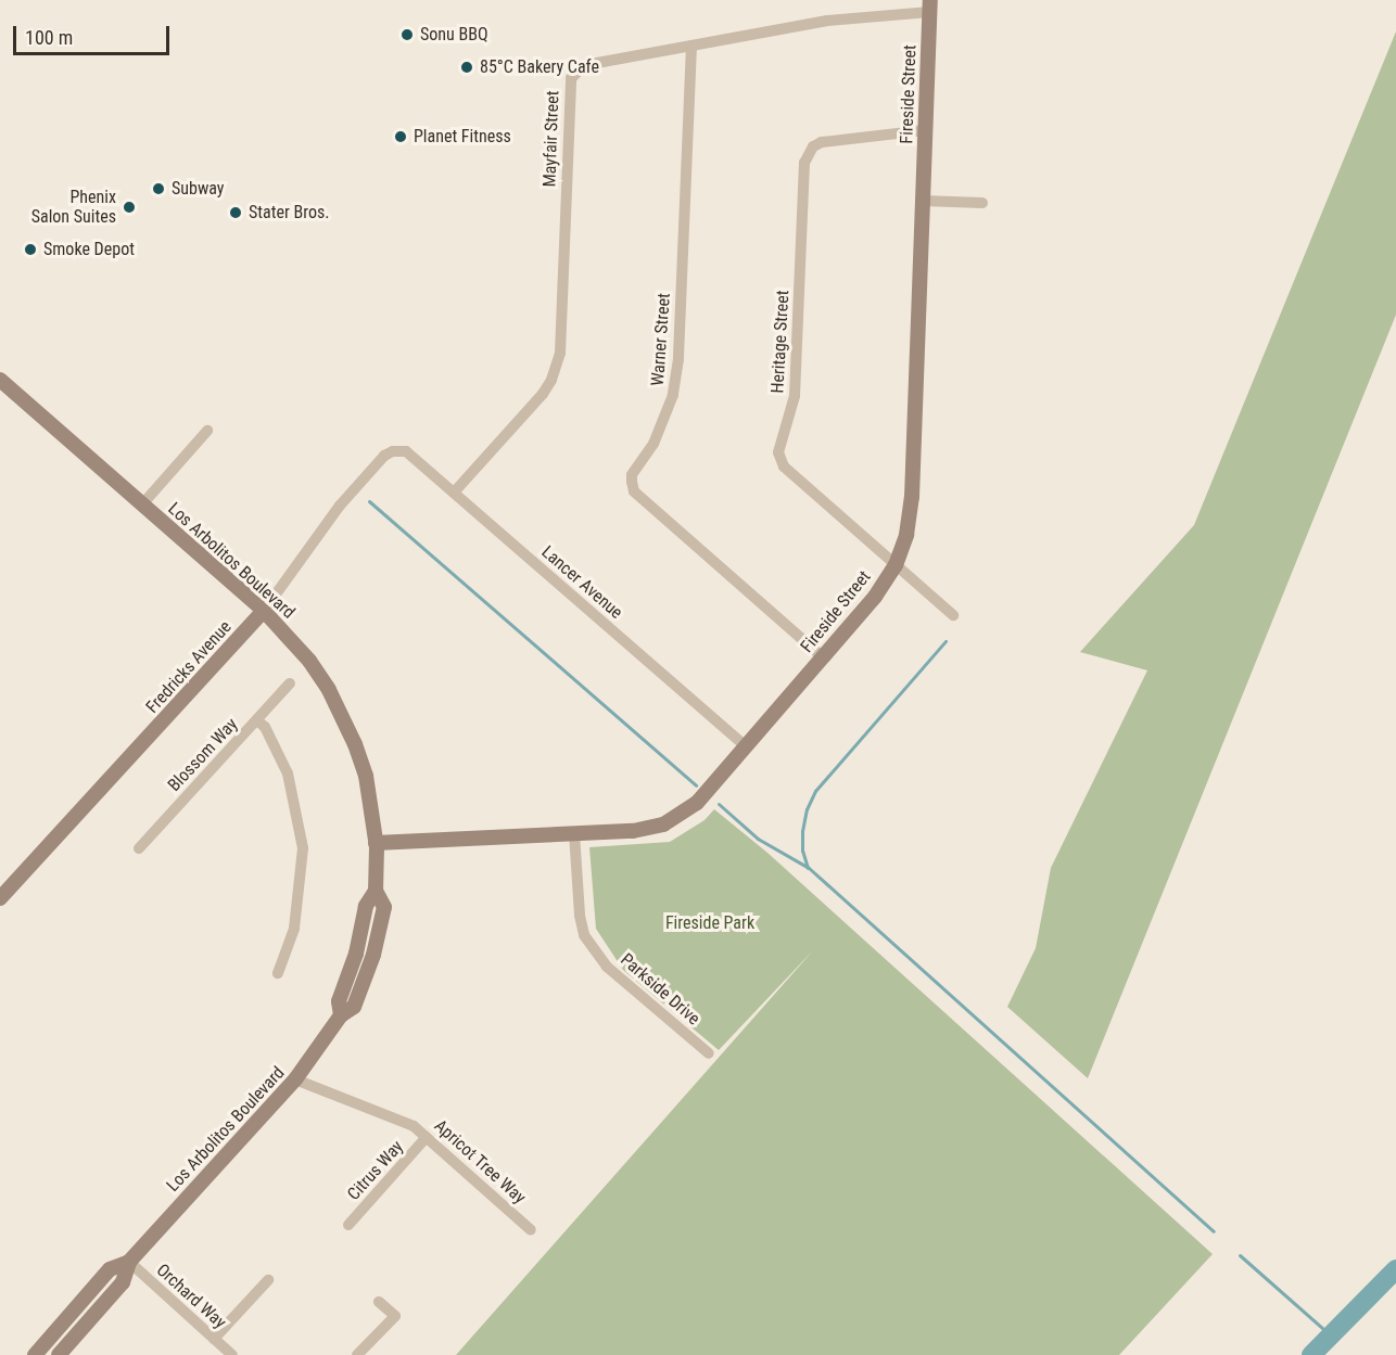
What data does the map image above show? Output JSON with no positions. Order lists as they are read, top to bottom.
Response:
{
  "streets": {
    "street": [
      "Fireside Street",
      "Mayfair Street",
      "Warner Street",
      "Heritage Street",
      "Los Arbolitos Boulevard",
      "Lancer Avenue",
      "Fredricks Avenue",
      "Blossom Way",
      "Parkside Drive",
      "Apricot Tree Way",
      "Citrus Way",
      "Orchard Way"
    ]
  },
  "crossings": [
    ["Fireside Street", "Mayfair Street"],
    ["Fireside Street", "Warner Street"],
    ["Fireside Street", "Heritage Street"],
    ["Fireside Street", "Los Arbolitos Boulevard"],
    ["Fireside Street", "Lancer Avenue"],
    ["Fireside Street", "Parkside Drive"],
    ["Mayfair Street", "Warner Street"],
    ["Mayfair Street", "Lancer Avenue"],
    ["Los Arbolitos Boulevard", "Fredricks Avenue"],
    ["Los Arbolitos Boulevard", "Apricot Tree Way"],
    ["Los Arbolitos Boulevard", "Orchard Way"],
    ["Lancer Avenue", "Fredricks Avenue"],
    ["Apricot Tree Way", "Citrus Way"]
  ],
  "parks": ["Fireside Park"],
  "places": [
    "Sonu BBQ",
    "85°C Bakery Cafe",
    "Planet Fitness",
    "Subway",
    "Phenix Salon Suites",
    "Stater Bros.",
    "Smoke Depot"
  ],
  "scale_bar": "100 m"
}
